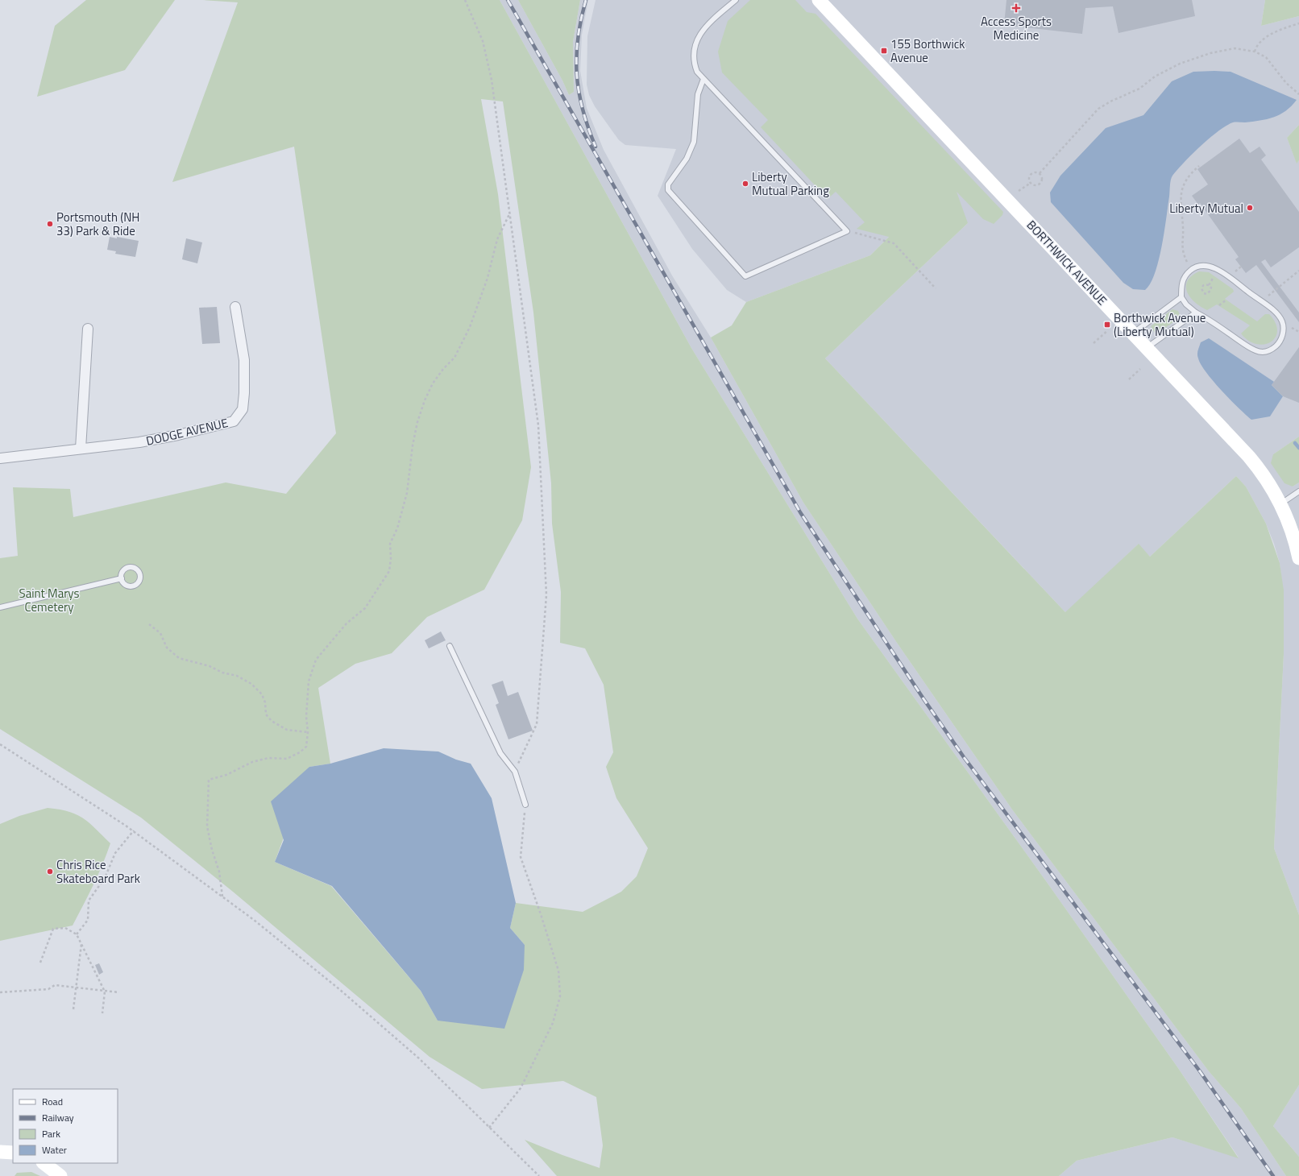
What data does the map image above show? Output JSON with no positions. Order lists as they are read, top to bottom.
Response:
{
  "streets": {
    "street": ["BORTHWICK AVENUE", "DODGE AVENUE"]
  },
  "parks": ["Saint Marys Cemetery"],
  "places": {
    "health": ["Access Sports Medicine"],
    "transit": ["155 Borthwick Avenue", "Borthwick Avenue (Liberty Mutual)"],
    "other": [
      "Liberty Mutual Parking",
      "Liberty Mutual",
      "Portsmouth (NH 33) Park & Ride",
      "Chris Rice Skateboard Park"
    ]
  },
  "legend": [
    "Road",
    "Railway",
    "Park",
    "Water"
  ]
}
